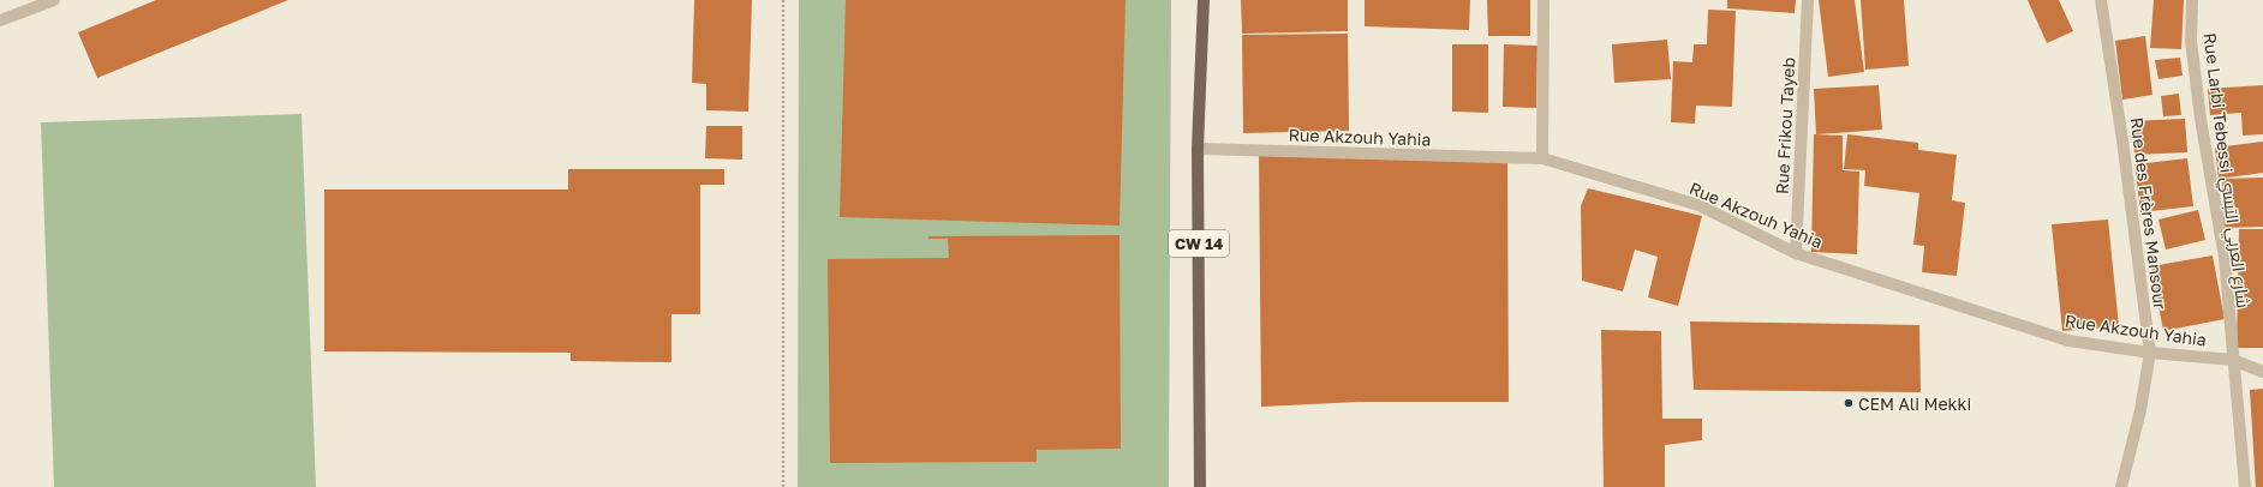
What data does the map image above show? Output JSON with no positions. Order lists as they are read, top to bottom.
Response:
{
  "streets": {
    "main road": ["CW 14"],
    "street": [
      "Rue Frikou Tayeb",
      "Rue Akzouh Yahia",
      "Rue Larbi Tebessi شارع العربي التبسي",
      "Rue des Frères Mansour"
    ]
  },
  "crossings": [
    ["Rue Frikou Tayeb", "Rue Akzouh Yahia"],
    ["Rue Akzouh Yahia", "Rue Larbi Tebessi شارع العربي التبسي"],
    ["Rue Akzouh Yahia", "Rue des Frères Mansour"],
    ["Rue Akzouh Yahia", "CW 14"]
  ],
  "places": ["CEM Ali Mekki"]
}
